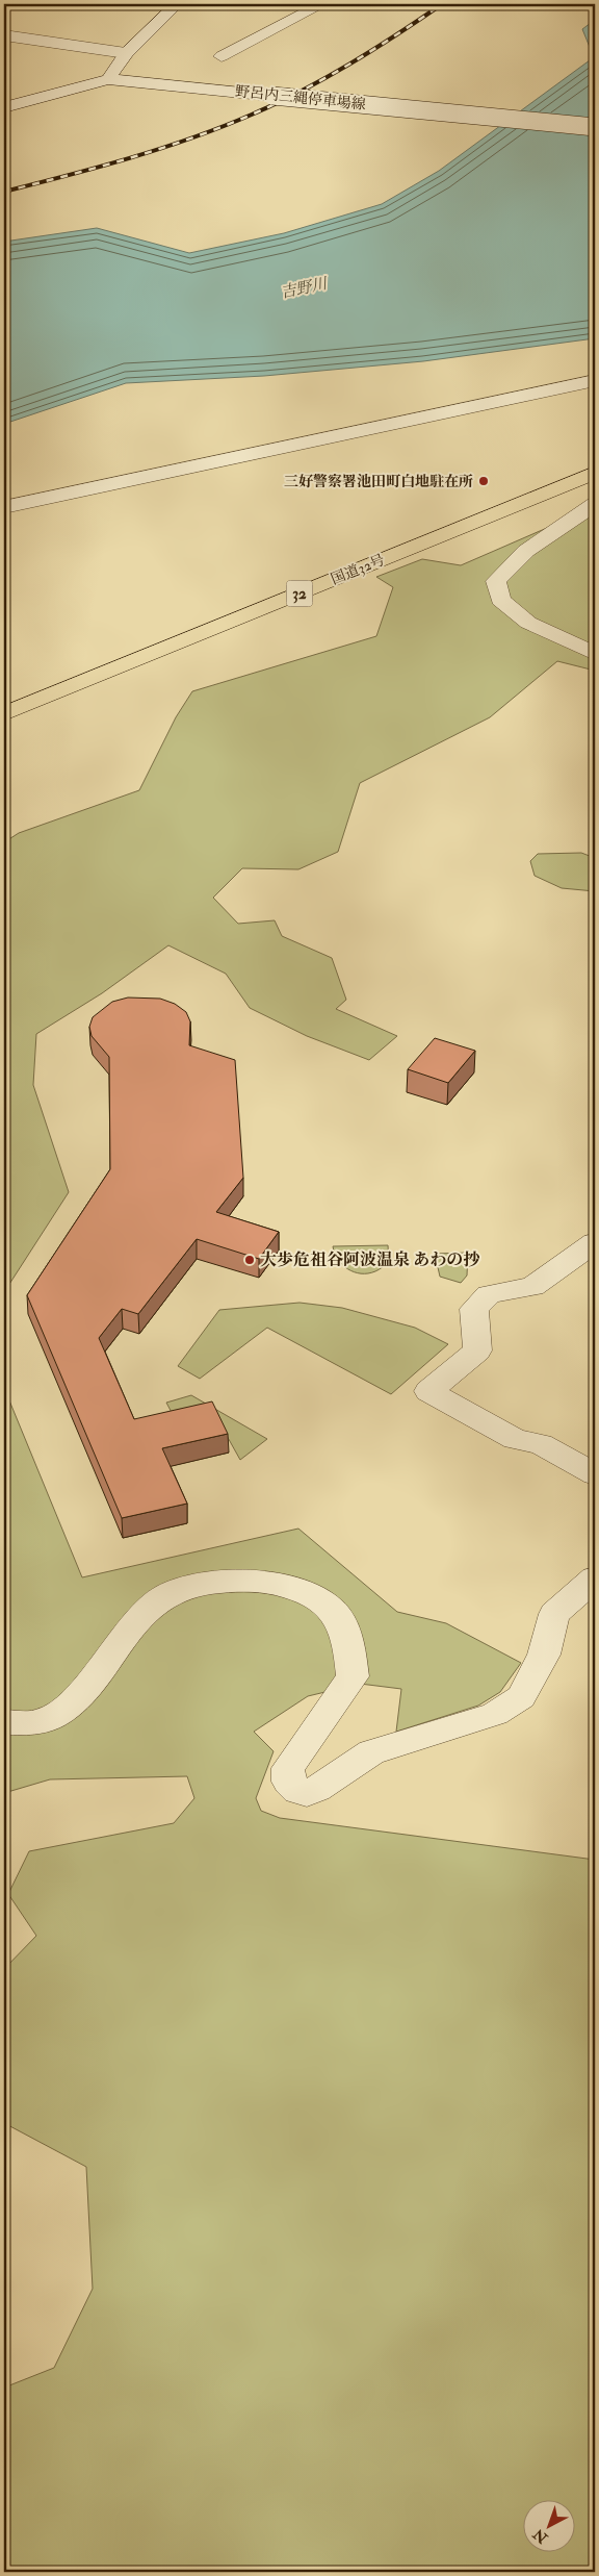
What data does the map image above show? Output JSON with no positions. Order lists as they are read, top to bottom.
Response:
{
  "streets": {
    "highway": ["国道32号", "32"],
    "street": ["野呂内三縄停車場線"]
  },
  "water": ["吉野川"],
  "places": ["三好警察署池田町白地駐在所", "大歩危祖谷阿波温泉 あわの抄"],
  "north": "bottom left"
}
